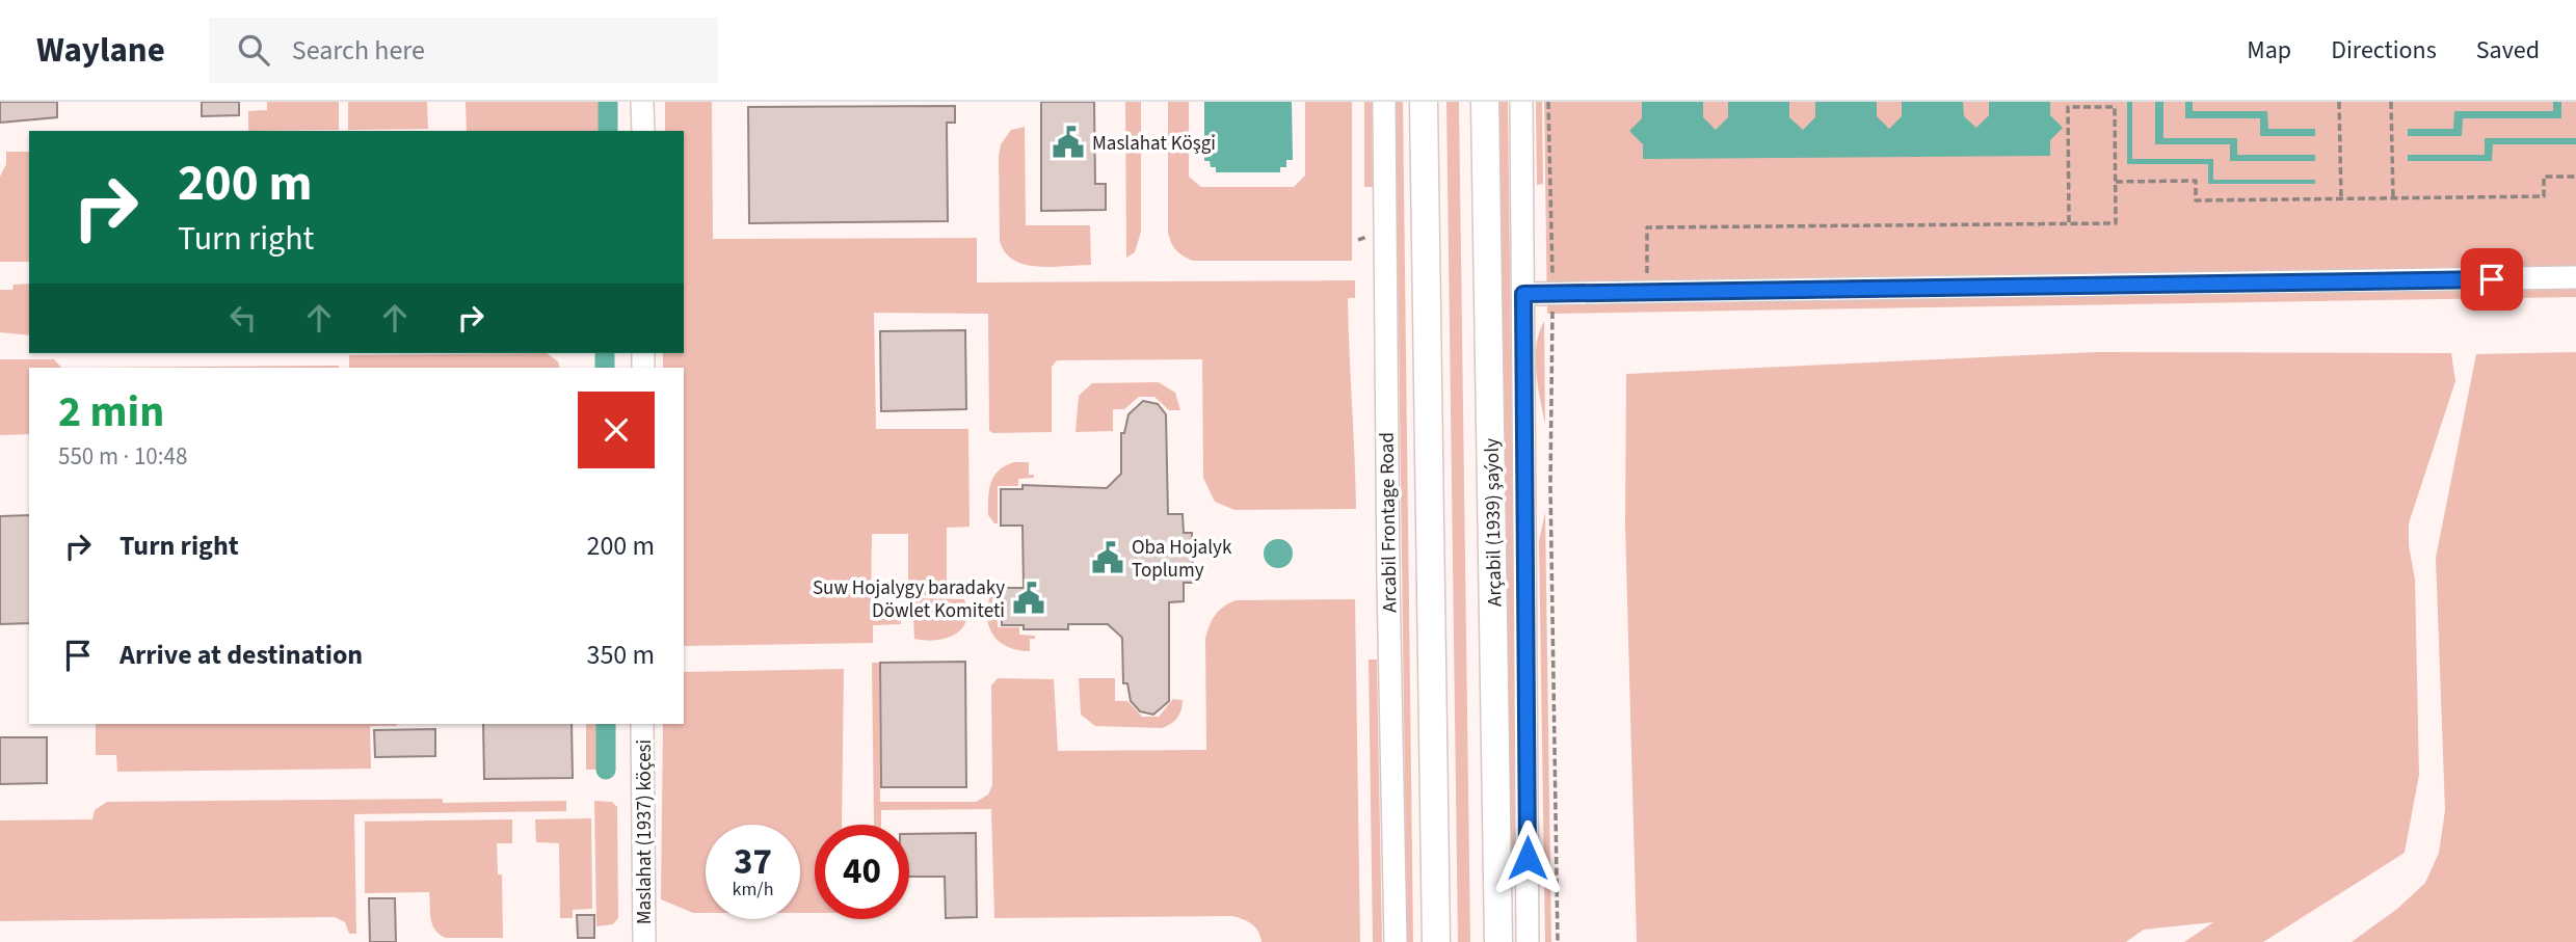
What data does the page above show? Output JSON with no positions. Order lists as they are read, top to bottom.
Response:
{
  "streets": {
    "main road": ["Arçabil (1939) şaýoly"],
    "street": ["Arcabil Frontage Road", "Maslahat (1937) köçesi"]
  },
  "places": {
    "public building": ["Maslahat Köşgi", "Oba Hojalyk Toplumy", "Suw Hojalygy baradaky Döwlet Komiteti"]
  },
  "page": {
    "header": "Waylane",
    "search": "Search here",
    "nav": ["Map", "Directions", "Saved"],
    "turn": ["200 m", "Turn right"],
    "heading": ["2 min", "550 m · 10:48"],
    "list": [
      {
        "name": "Turn right",
        "value": "200 m"
      },
      {
        "name": "Arrive at destination",
        "value": "350 m"
      }
    ],
    "speed": "37 km/h",
    "limit": "40"
  }
}
